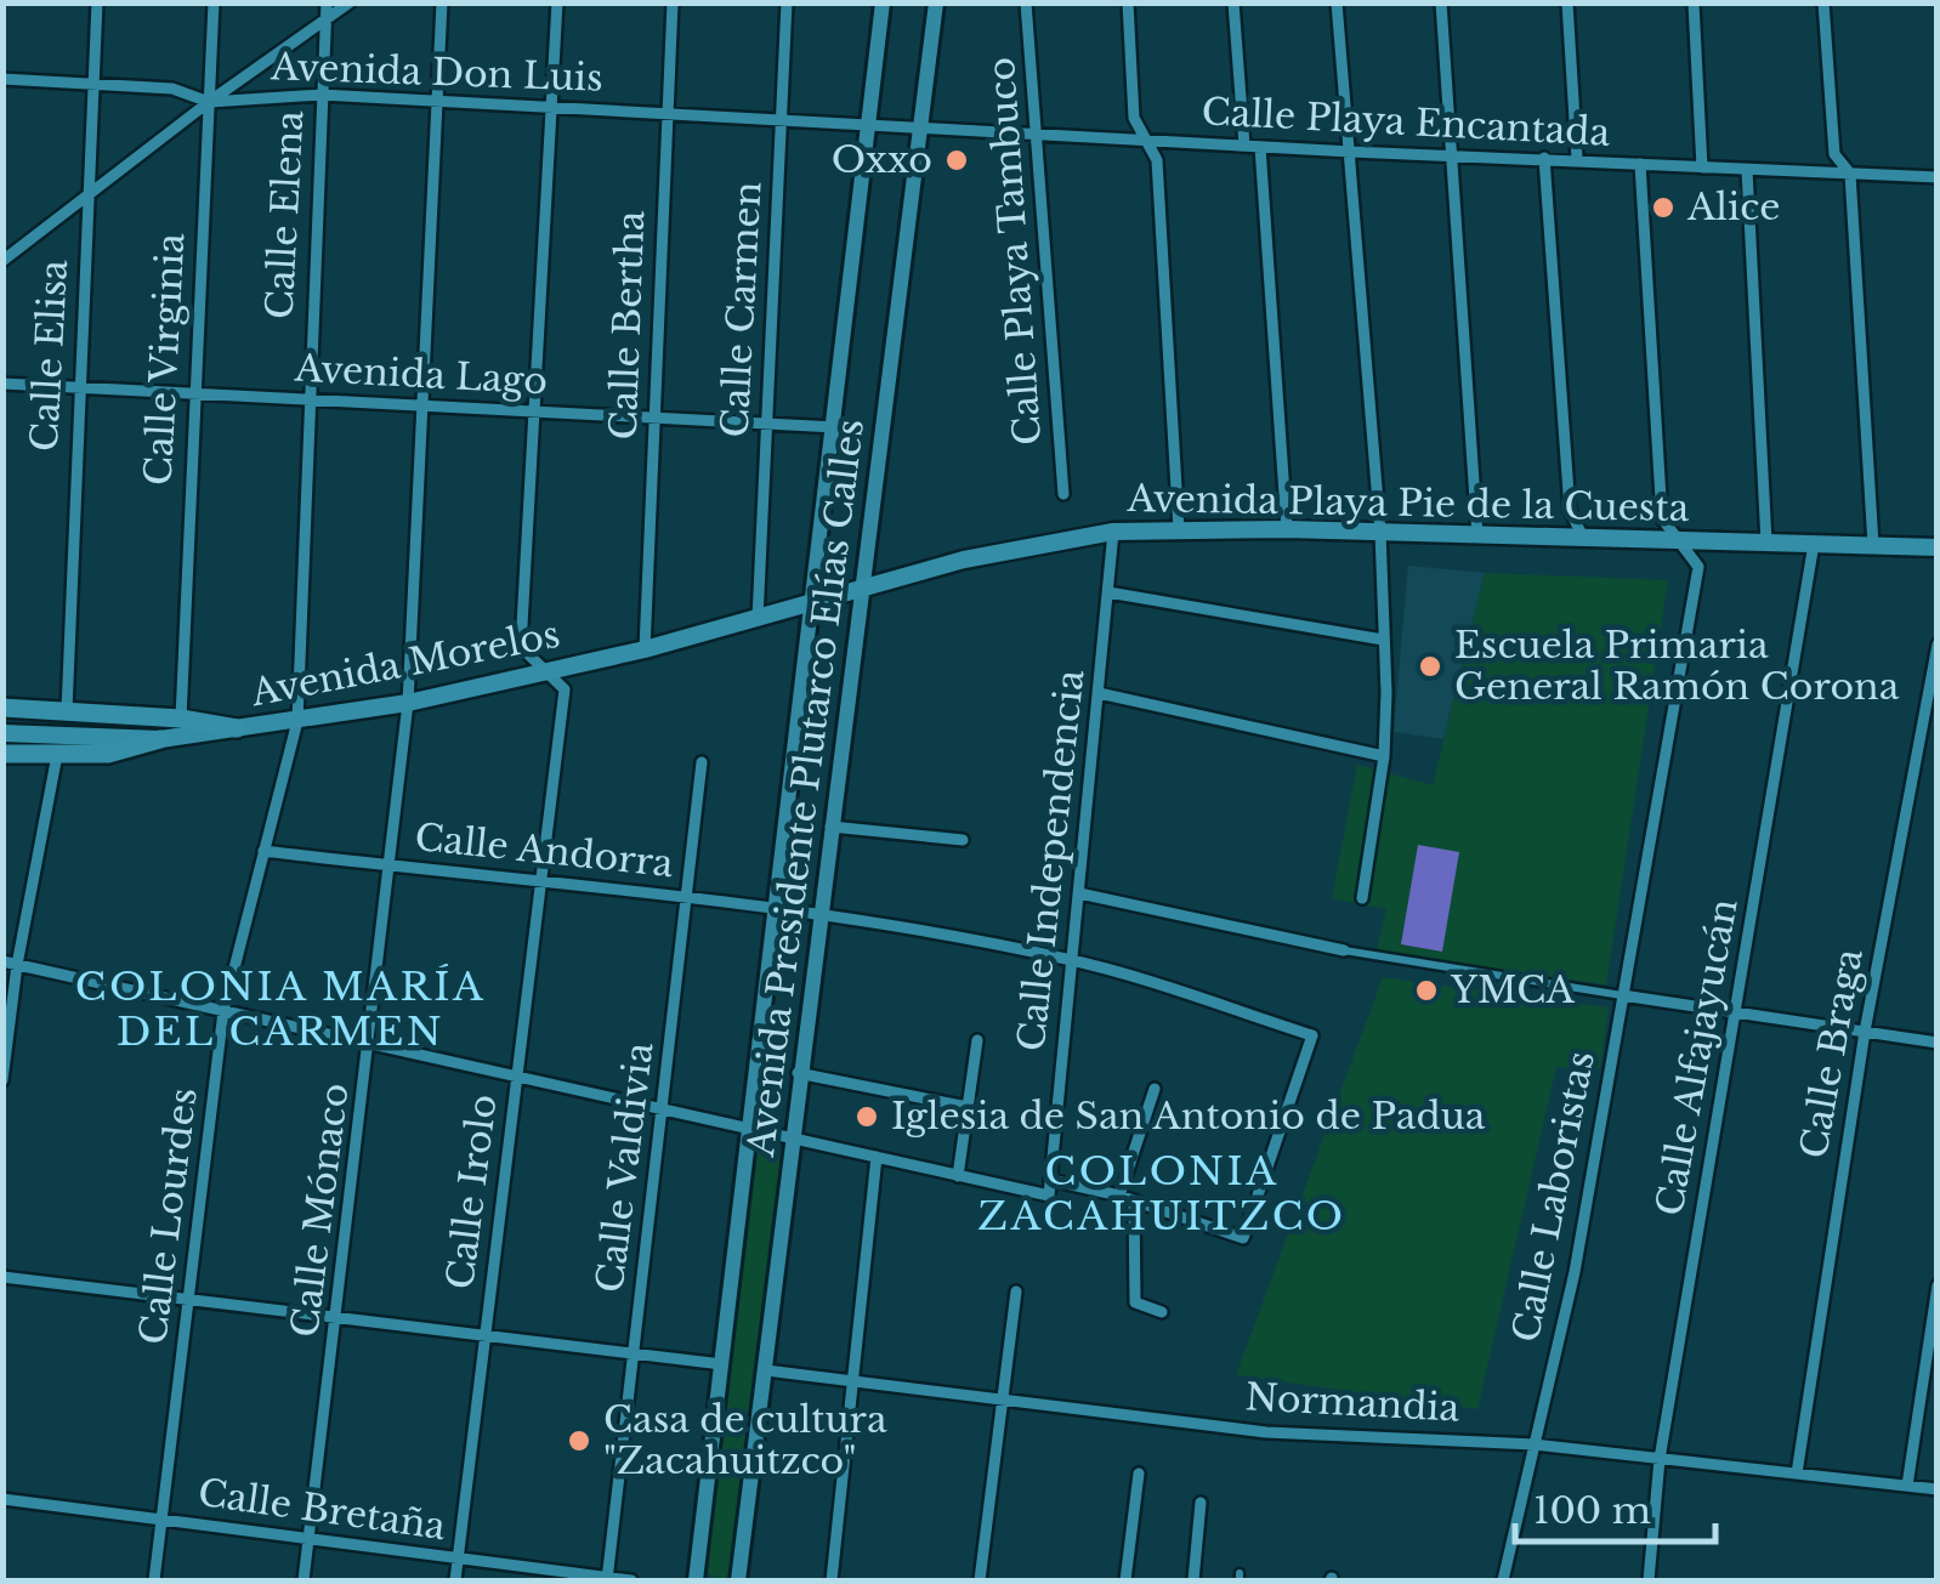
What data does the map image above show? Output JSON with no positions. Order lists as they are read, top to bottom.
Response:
{
  "streets": {
    "main road": ["Avenida Playa Pie de la Cuesta", "Avenida Morelos", "Avenida Presidente Plutarco Elías Calles"],
    "street": [
      "Avenida Don Luis",
      "Calle Playa Encantada",
      "Calle Elena",
      "Calle Playa Tambuco",
      "Calle Carmen",
      "Calle Bertha",
      "Calle Elisa",
      "Calle Virginia",
      "Avenida Lago",
      "Calle Andorra",
      "Calle Independencia",
      "Calle Braga",
      "Calle Alfajayucán",
      "Calle Valdivia",
      "Calle Irolo",
      "Calle Laboristas",
      "Calle Mónaco",
      "Calle Lourdes",
      "Normandia",
      "Calle Bretaña"
    ]
  },
  "crossings": [
    ["Avenida Don Luis", "Calle Playa Encantada"],
    ["Avenida Don Luis", "Calle Elena"],
    ["Avenida Don Luis", "Calle Carmen"],
    ["Avenida Don Luis", "Calle Bertha"],
    ["Avenida Don Luis", "Calle Elisa"],
    ["Avenida Don Luis", "Calle Virginia"],
    ["Avenida Don Luis", "Avenida Presidente Plutarco Elías Calles"],
    ["Avenida Don Luis", "Calle Mónaco"],
    ["Calle Playa Encantada", "Calle Playa Tambuco"],
    ["Calle Playa Encantada", "Avenida Presidente Plutarco Elías Calles"],
    ["Calle Playa Encantada", "Calle Laboristas"],
    ["Calle Elena", "Avenida Lago"],
    ["Calle Elena", "Avenida Morelos"],
    ["Calle Elena", "Calle Lourdes"],
    ["Calle Carmen", "Avenida Lago"],
    ["Calle Carmen", "Avenida Morelos"],
    ["Calle Bertha", "Avenida Lago"],
    ["Calle Bertha", "Avenida Morelos"],
    ["Calle Elisa", "Avenida Lago"],
    ["Calle Virginia", "Avenida Lago"],
    ["Avenida Lago", "Avenida Presidente Plutarco Elías Calles"],
    ["Avenida Lago", "Calle Mónaco"],
    ["Avenida Playa Pie de la Cuesta", "Avenida Morelos"],
    ["Avenida Playa Pie de la Cuesta", "Avenida Presidente Plutarco Elías Calles"],
    ["Avenida Playa Pie de la Cuesta", "Calle Independencia"],
    ["Avenida Playa Pie de la Cuesta", "Calle Alfajayucán"],
    ["Avenida Playa Pie de la Cuesta", "Calle Laboristas"],
    ["Avenida Morelos", "Avenida Presidente Plutarco Elías Calles"],
    ["Avenida Morelos", "Calle Irolo"],
    ["Avenida Morelos", "Calle Mónaco"],
    ["Avenida Morelos", "Calle Lourdes"],
    ["Avenida Presidente Plutarco Elías Calles", "Calle Andorra"],
    ["Avenida Presidente Plutarco Elías Calles", "Normandia"],
    ["Calle Andorra", "Calle Independencia"],
    ["Calle Andorra", "Calle Valdivia"],
    ["Calle Andorra", "Calle Irolo"],
    ["Calle Andorra", "Calle Mónaco"],
    ["Calle Andorra", "Calle Lourdes"],
    ["Calle Braga", "Normandia"],
    ["Calle Alfajayucán", "Normandia"],
    ["Calle Valdivia", "Calle Bretaña"],
    ["Calle Irolo", "Calle Bretaña"],
    ["Calle Laboristas", "Normandia"],
    ["Calle Mónaco", "Calle Bretaña"],
    ["Calle Lourdes", "Calle Bretaña"]
  ],
  "districts": ["COLONIA MARÍA DEL CARMEN", "COLONIA ZACAHUITZCO"],
  "places": [
    "Oxxo",
    "Alice",
    "Escuela Primaria General Ramón Corona",
    "YMCA",
    "Iglesia de San Antonio de Padua",
    "Casa de cultura \"Zacahuitzco\""
  ],
  "scale_bar": "100 m"
}
